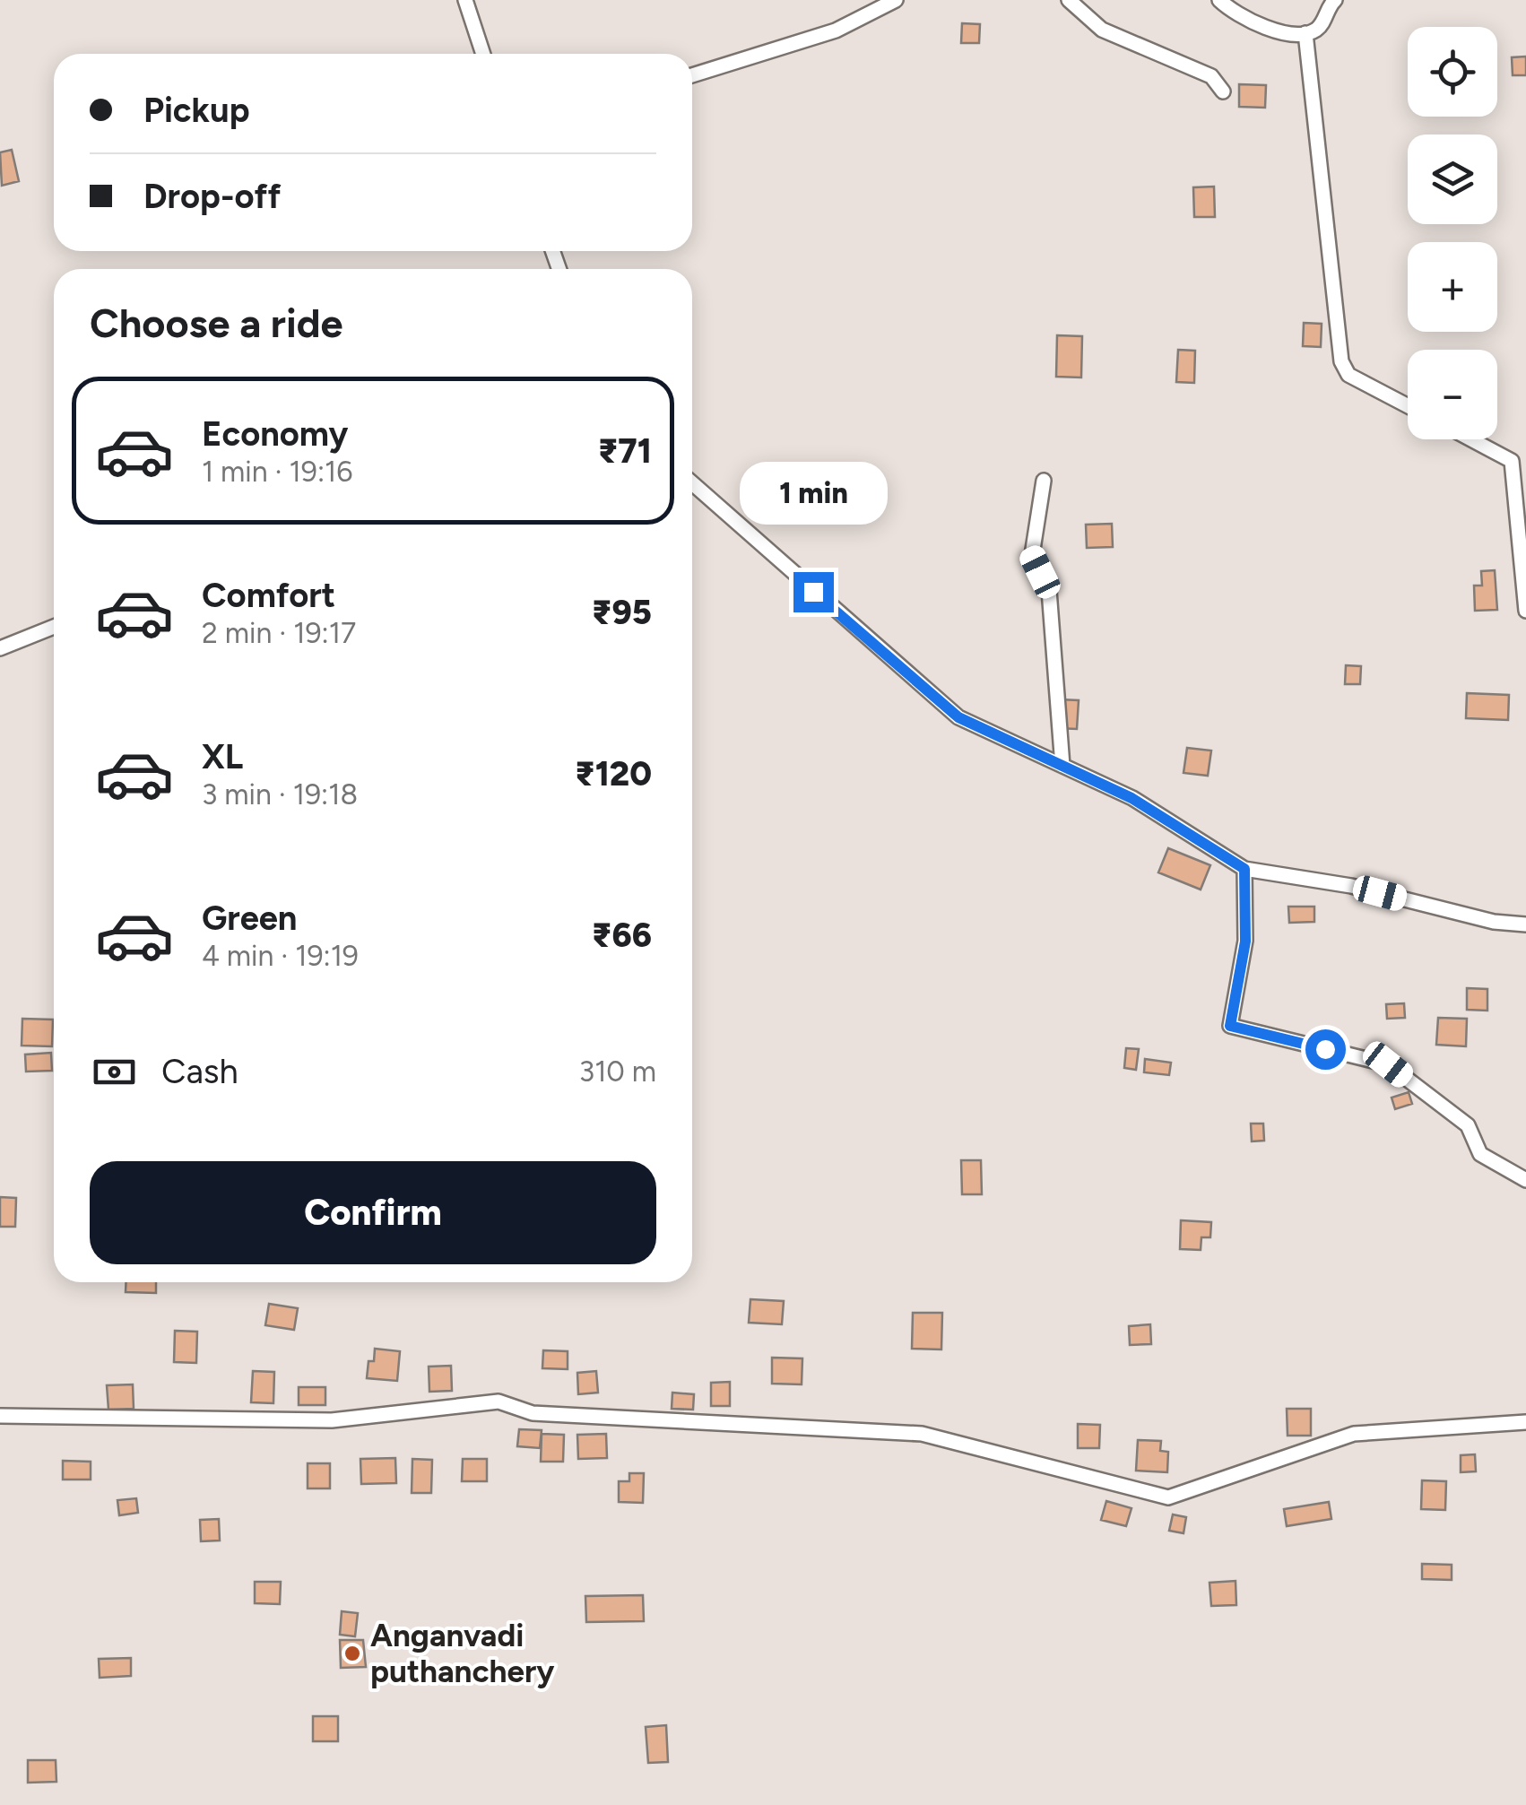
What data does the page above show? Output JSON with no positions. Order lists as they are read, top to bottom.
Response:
{
  "places": ["Anganvadi puthanchery"],
  "page": {
    "map_buttons": ["+", "−"],
    "banner": ["Pickup", "Drop-off"],
    "heading": "Choose a ride",
    "list": [
      {
        "name": "Economy",
        "note": "1 min · 19:16",
        "value": "₹71"
      },
      {
        "name": "Comfort",
        "note": "2 min · 19:17",
        "value": "₹95"
      },
      {
        "name": "XL",
        "note": "3 min · 19:18",
        "value": "₹120"
      },
      {
        "name": "Green",
        "note": "4 min · 19:19",
        "value": "₹66"
      }
    ],
    "bubble": "1 min",
    "pay": ["Cash", "310 m"],
    "buttons": "Confirm"
  }
}
